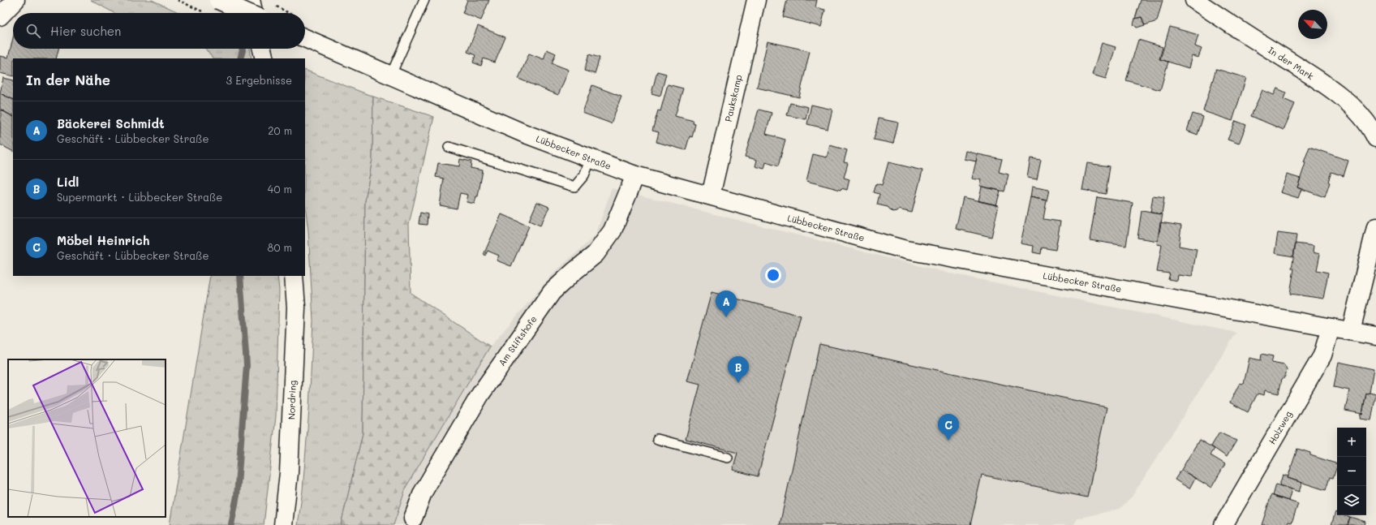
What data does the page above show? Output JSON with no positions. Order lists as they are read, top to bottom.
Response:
{
  "streets": {
    "street": [
      "In der Mark",
      "Paukskamp",
      "Lübbecker Straße",
      "Am Stiftshofe",
      "Nordring",
      "Holzweg"
    ]
  },
  "crossings": [
    ["Paukskamp", "Lübbecker Straße"],
    ["Lübbecker Straße", "Am Stiftshofe"],
    ["Lübbecker Straße", "Holzweg"]
  ],
  "north": "top left",
  "page": {
    "search": "Hier suchen",
    "heading": ["In der Nähe", "3 Ergebnisse"],
    "list": [
      {
        "mark": "A",
        "name": "Bäckerei Schmidt",
        "note": "Geschäft · Lübbecker Straße",
        "value": "20 m"
      },
      {
        "mark": "B",
        "name": "Lidl",
        "note": "Supermarkt · Lübbecker Straße",
        "value": "40 m"
      },
      {
        "mark": "C",
        "name": "Möbel Heinrich",
        "note": "Geschäft · Lübbecker Straße",
        "value": "80 m"
      }
    ],
    "pins": ["A", "B", "C"],
    "map_buttons": ["+", "−"]
  }
}
